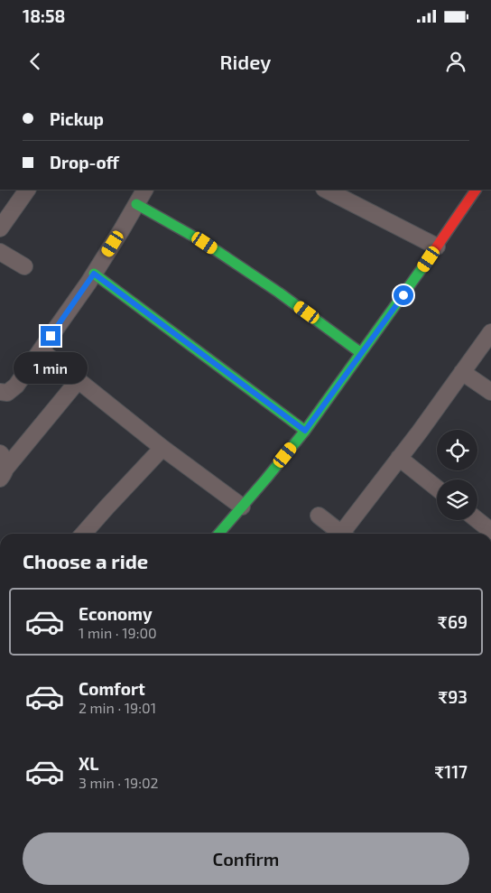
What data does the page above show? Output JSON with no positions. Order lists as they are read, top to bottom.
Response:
{
  "page": {
    "status": "18:58",
    "header": "Ridey",
    "banner": ["Pickup", "Drop-off"],
    "bubble": "1 min",
    "heading": "Choose a ride",
    "list": [
      {
        "name": "Economy",
        "note": "1 min · 19:00",
        "value": "₹69"
      },
      {
        "name": "Comfort",
        "note": "2 min · 19:01",
        "value": "₹93"
      },
      {
        "name": "XL",
        "note": "3 min · 19:02",
        "value": "₹117"
      }
    ],
    "buttons": "Confirm"
  }
}
